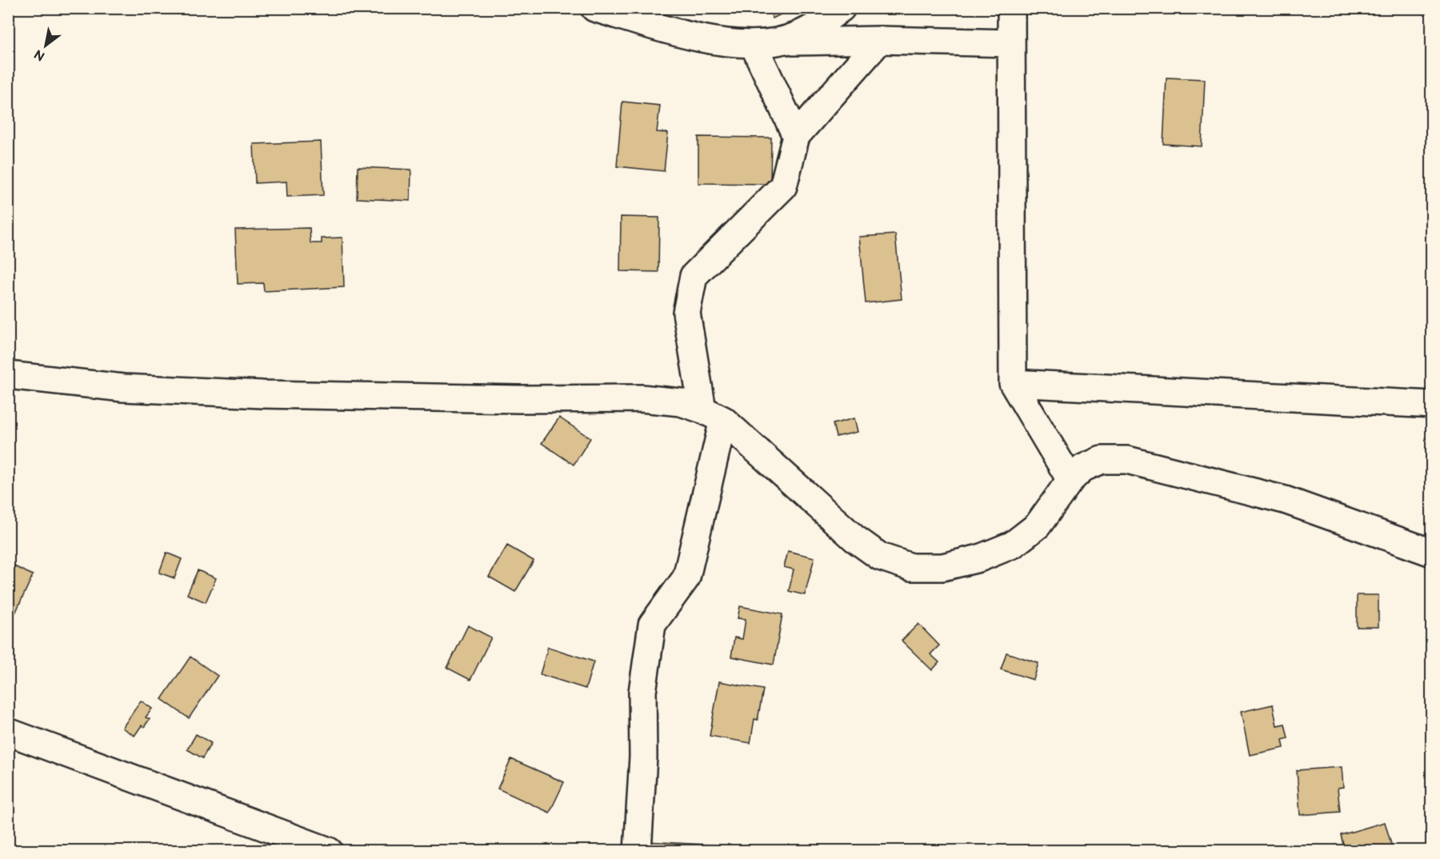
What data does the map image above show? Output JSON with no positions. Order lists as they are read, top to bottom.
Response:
{
  "north": "bottom left"
}
